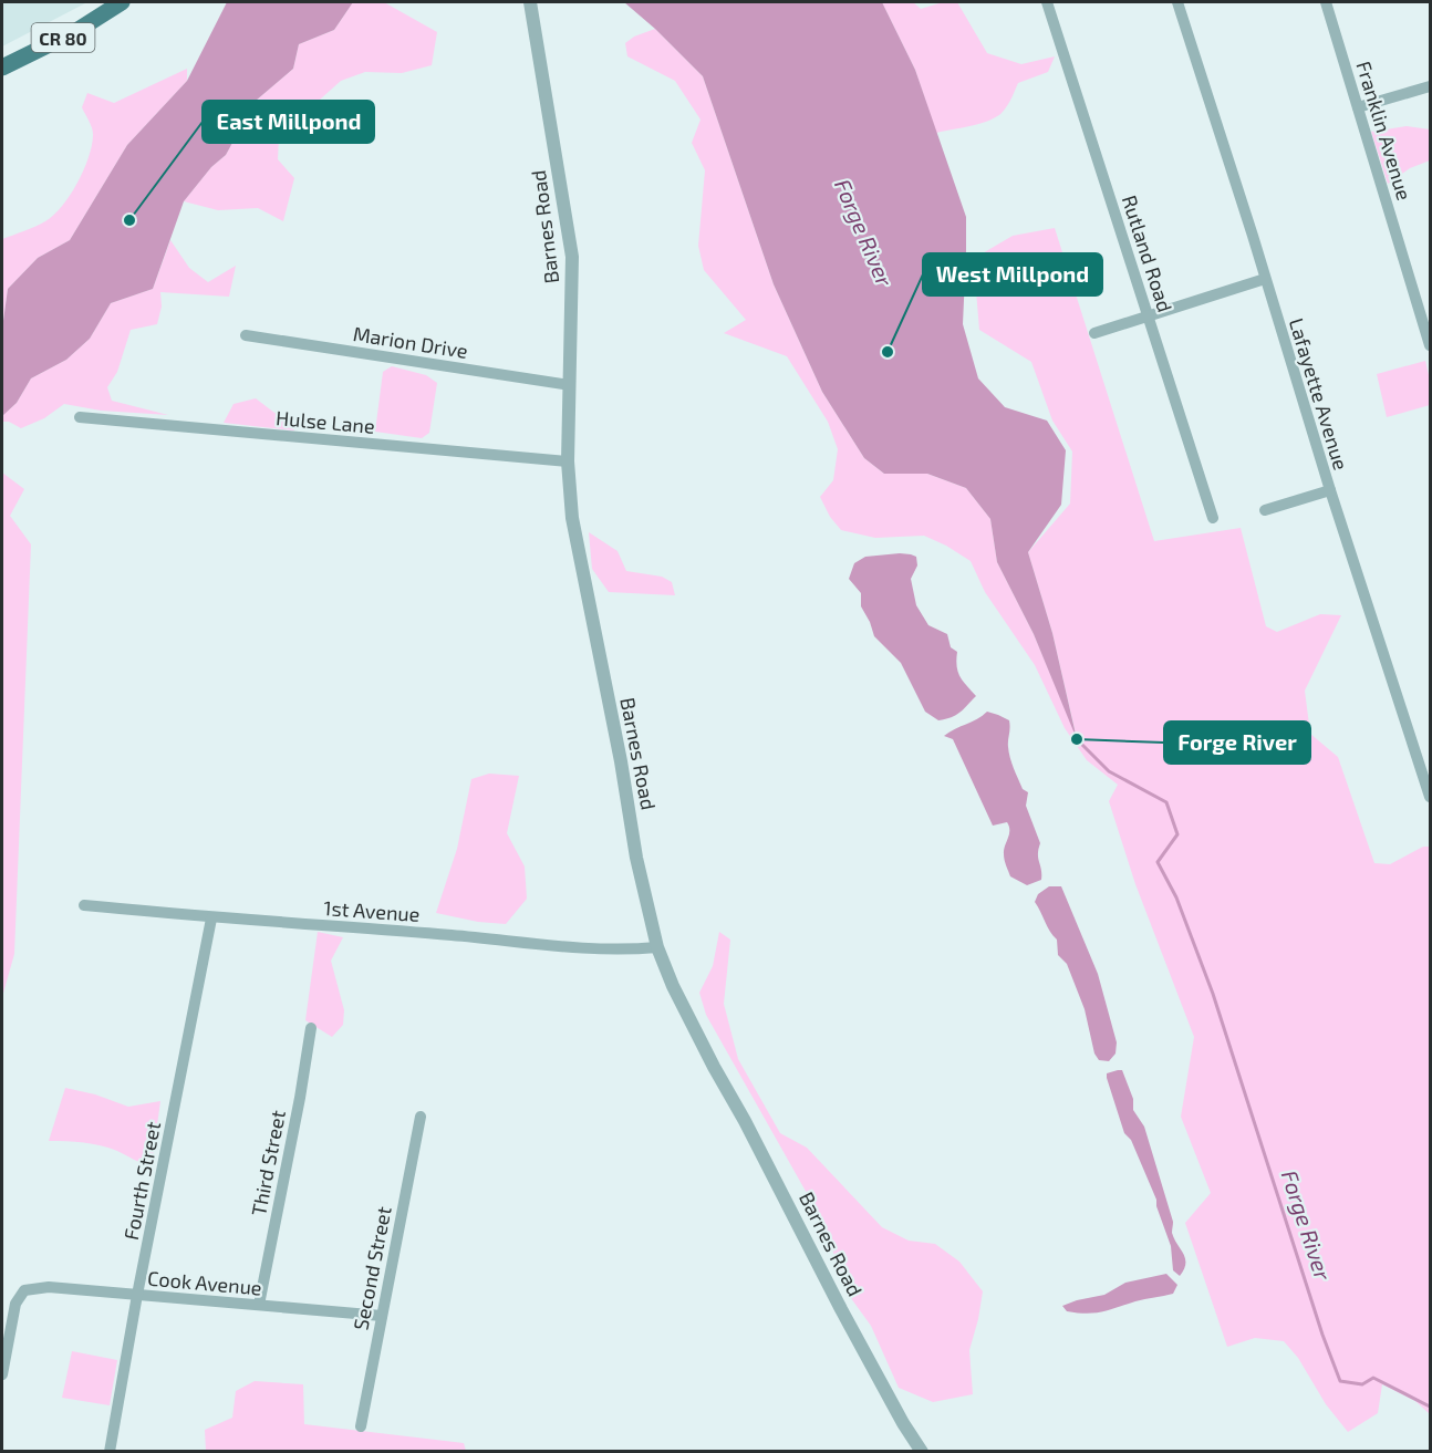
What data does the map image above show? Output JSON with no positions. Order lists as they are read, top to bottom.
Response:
{
  "streets": {
    "main road": ["CR 80"],
    "street": [
      "Franklin Avenue",
      "Barnes Road",
      "Rutland Road",
      "Marion Drive",
      "Lafayette Avenue",
      "Hulse Lane",
      "1st Avenue",
      "Third Street",
      "Fourth Street",
      "Second Street",
      "Cook Avenue"
    ]
  },
  "crossings": [
    ["Barnes Road", "Marion Drive"],
    ["Barnes Road", "Hulse Lane"],
    ["Barnes Road", "1st Avenue"],
    ["1st Avenue", "Fourth Street"],
    ["Third Street", "Cook Avenue"],
    ["Fourth Street", "Cook Avenue"],
    ["Second Street", "Cook Avenue"]
  ],
  "water": ["Forge River"],
  "places": ["East Millpond", "West Millpond", "Forge River"]
}
